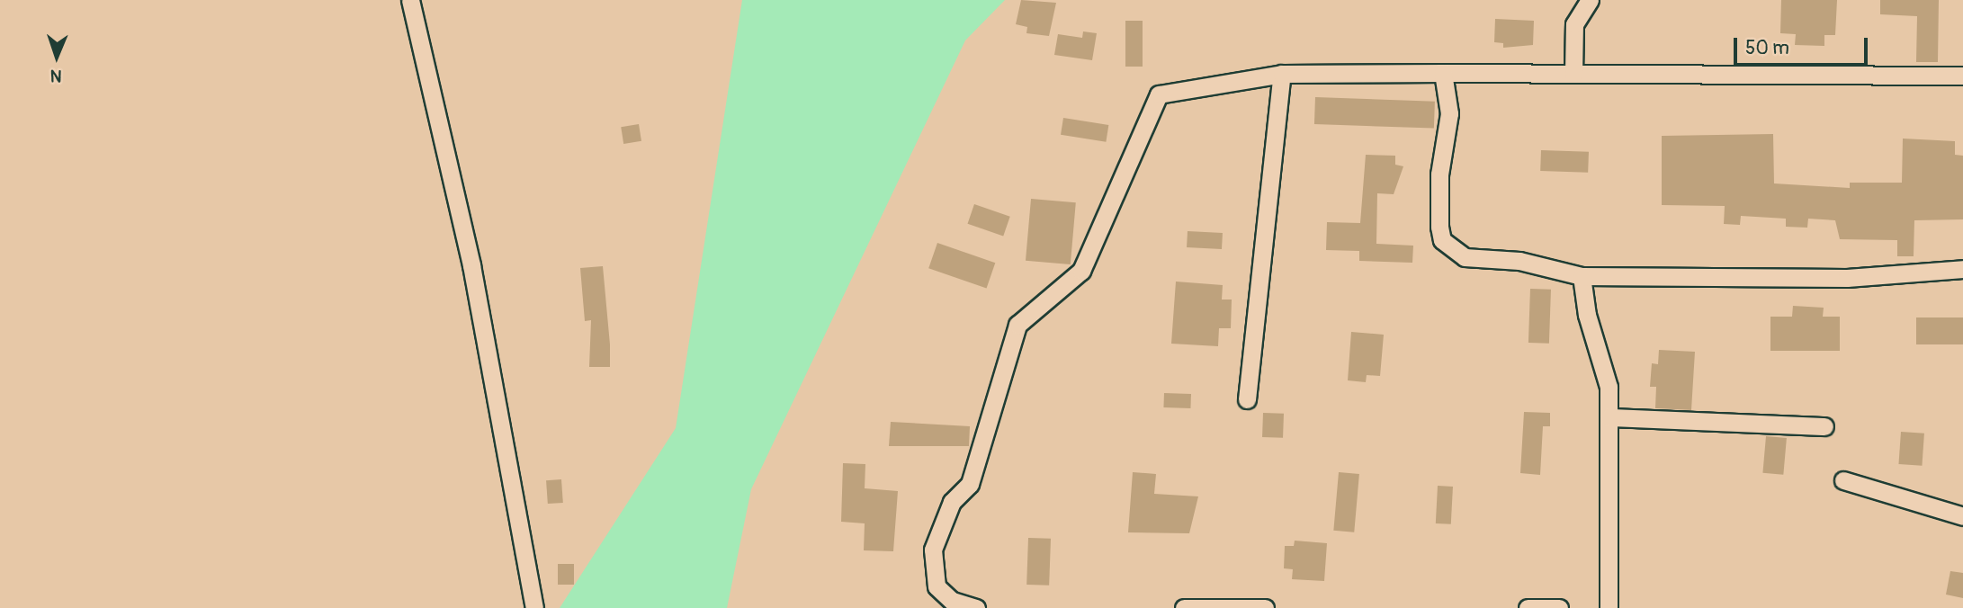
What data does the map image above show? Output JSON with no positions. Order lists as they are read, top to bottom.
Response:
{
  "scale_bar": "50 m",
  "north": "bottom"
}
